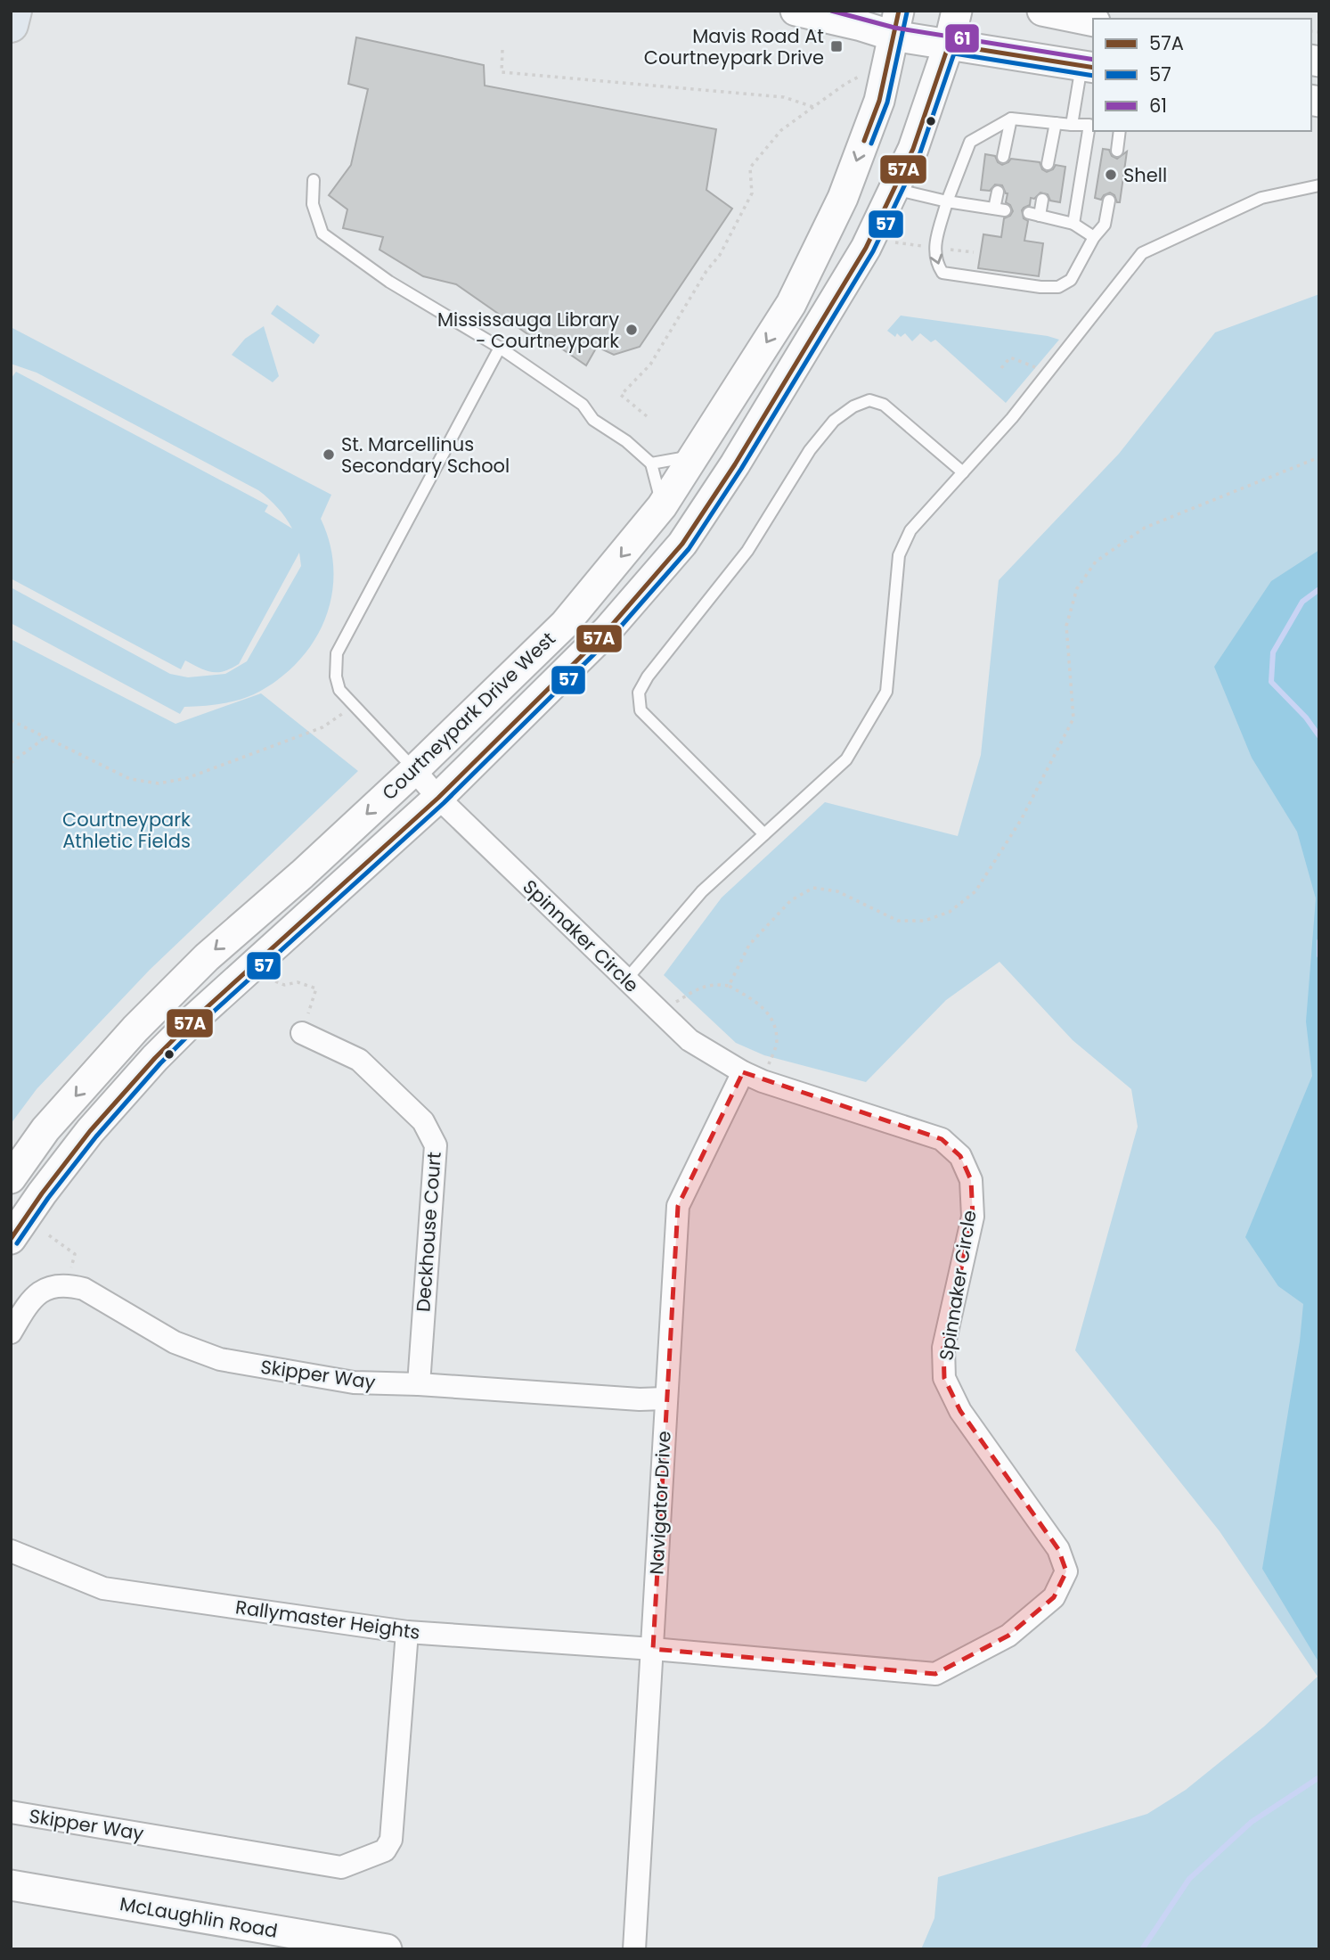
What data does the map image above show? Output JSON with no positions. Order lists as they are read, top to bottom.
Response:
{
  "streets": {
    "main road": ["Courtneypark Drive West", "McLaughlin Road"],
    "street": [
      "Spinnaker Circle",
      "Deckhouse Court",
      "Skipper Way",
      "Navigator Drive",
      "Rallymaster Heights"
    ]
  },
  "crossings": [
    ["Courtneypark Drive West", "Spinnaker Circle"],
    ["Spinnaker Circle", "Navigator Drive"],
    ["Spinnaker Circle", "Rallymaster Heights"],
    ["Deckhouse Court", "Skipper Way"],
    ["Skipper Way", "Navigator Drive"],
    ["Skipper Way", "Rallymaster Heights"],
    ["Navigator Drive", "Rallymaster Heights"]
  ],
  "parks": ["Courtneypark Athletic Fields"],
  "places": {
    "transit": ["Mavis Road At Courtneypark Drive"],
    "other": ["Shell", "Mississauga Library - Courtneypark", "St. Marcellinus Secondary School"]
  },
  "lines": ["transit line 57A", "transit line 61", "transit line 57"],
  "legend": ["57A", "57", "61"]
}
